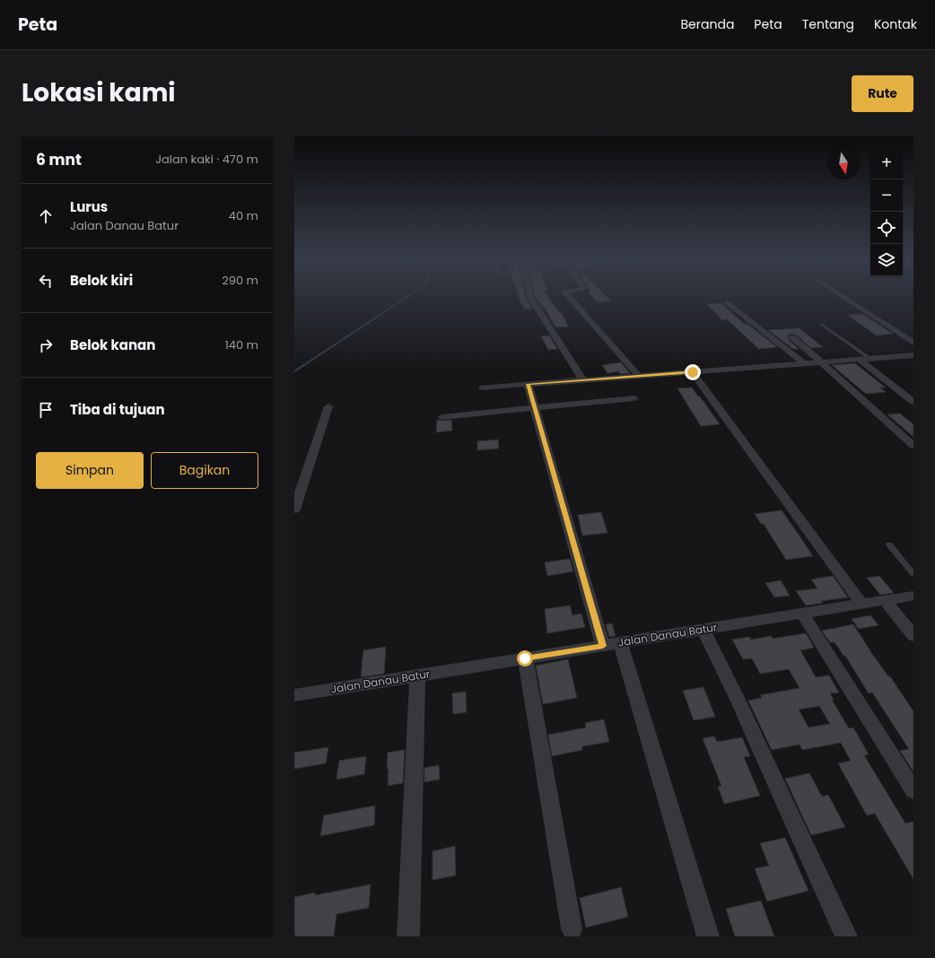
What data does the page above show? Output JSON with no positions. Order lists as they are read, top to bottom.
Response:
{
  "streets": {
    "street": ["Jalan Danau Batur"]
  },
  "north": "bottom",
  "page": {
    "header": "Peta",
    "nav": [
      "Beranda",
      "Peta",
      "Tentang",
      "Kontak"
    ],
    "title": "Lokasi kami",
    "buttons": [
      "Rute",
      ["Simpan", "Bagikan"]
    ],
    "heading": ["6 mnt", "Jalan kaki · 470 m"],
    "map_buttons": ["+", "−"],
    "list": [
      ["Lurus", "Jalan Danau Batur", "40 m"],
      ["Belok kiri", "290 m"],
      ["Belok kanan", "140 m"],
      "Tiba di tujuan"
    ]
  }
}
